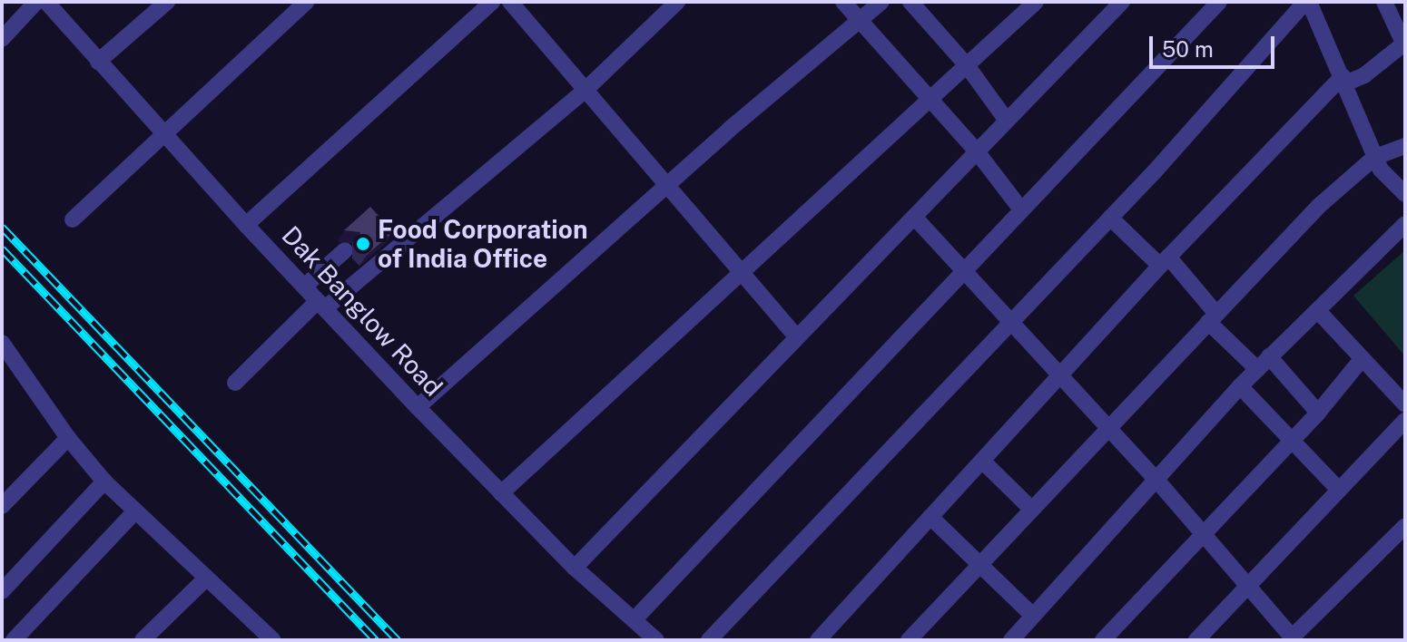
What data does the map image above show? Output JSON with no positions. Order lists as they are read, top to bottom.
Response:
{
  "streets": {
    "street": ["Dak Banglow Road"]
  },
  "places": ["Food Corporation of India Office"],
  "scale_bar": "50 m"
}
